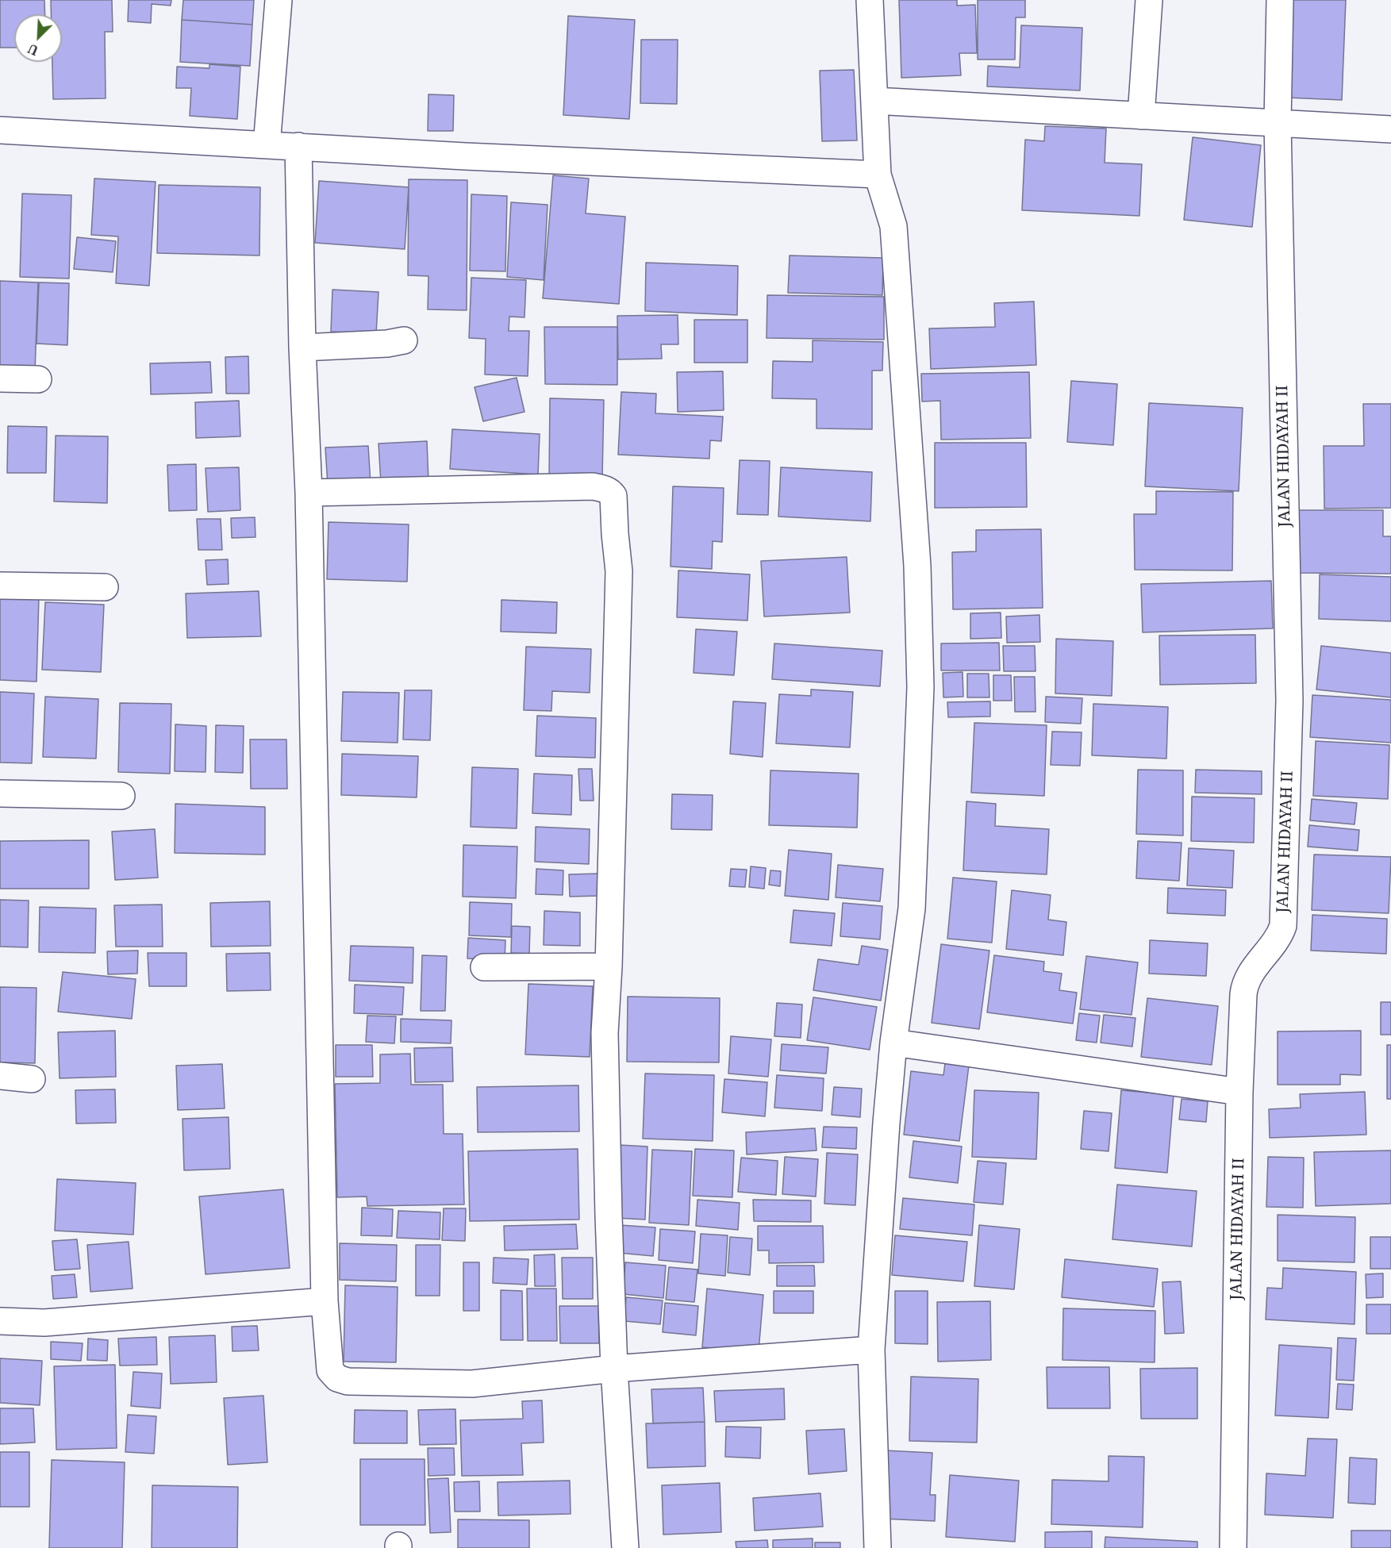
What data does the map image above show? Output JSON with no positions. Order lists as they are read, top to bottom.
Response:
{
  "streets": {
    "street": ["JALAN HIDAYAH II"]
  },
  "north": "bottom left"
}
